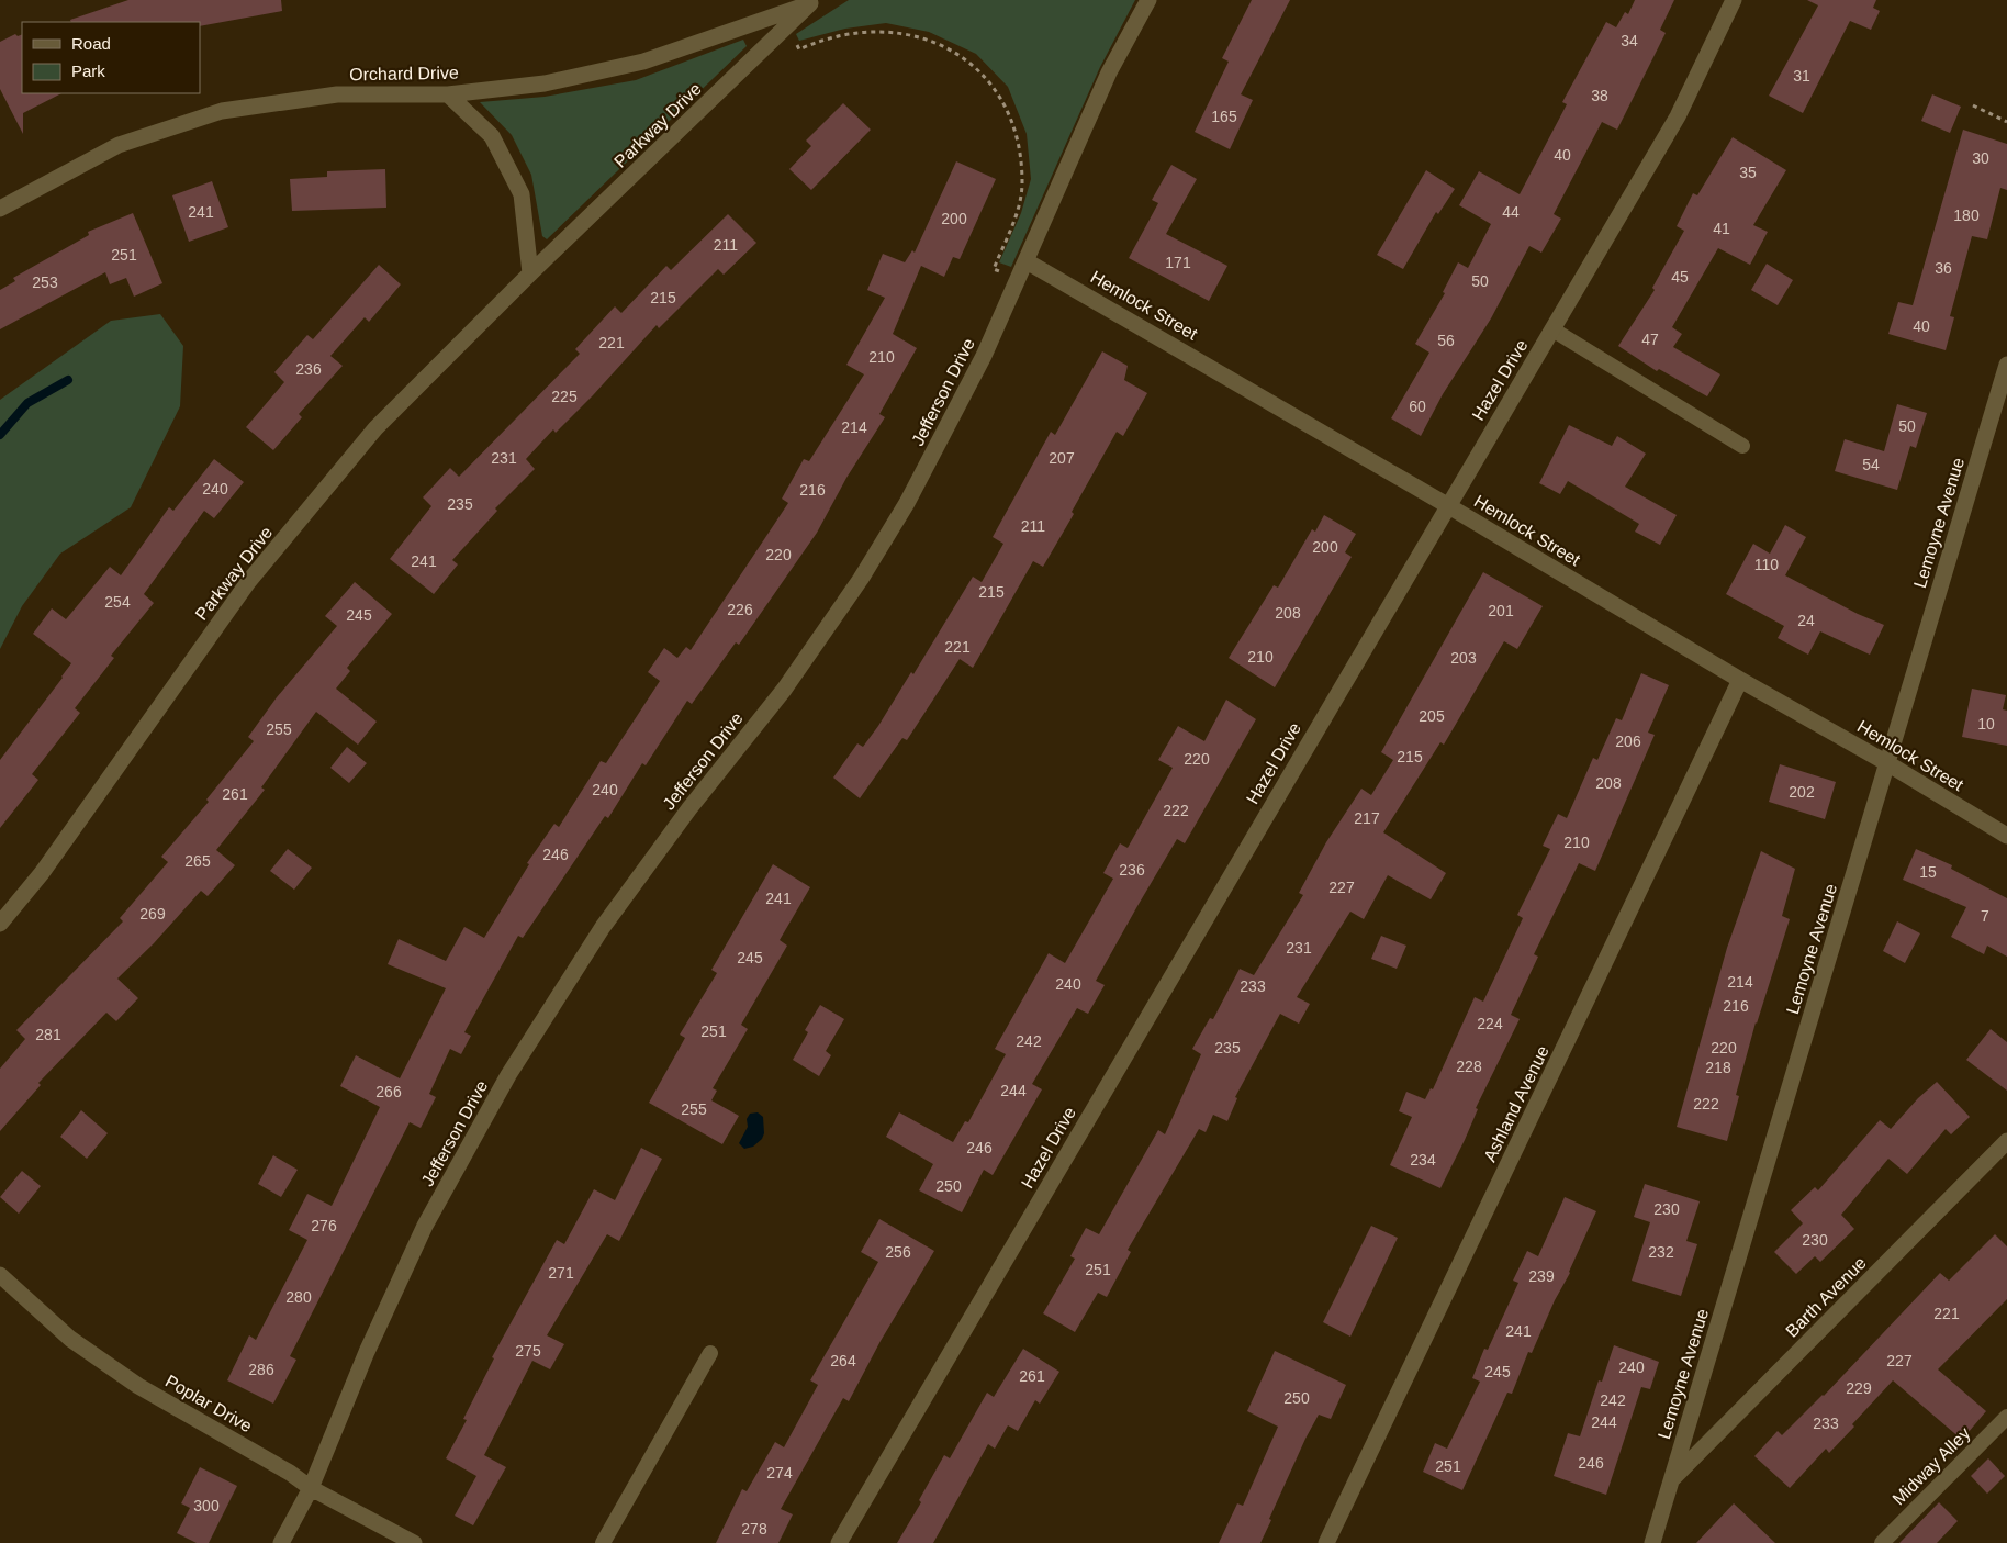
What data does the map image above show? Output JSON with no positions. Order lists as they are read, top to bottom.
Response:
{
  "streets": {
    "street": [
      "Orchard Drive",
      "Parkway Drive",
      "Hemlock Street",
      "Hazel Drive",
      "Jefferson Drive",
      "Lemoyne Avenue",
      "Ashland Avenue",
      "Barth Avenue",
      "Poplar Drive"
    ],
    "lane": ["Midway Alley"]
  },
  "crossings": [
    ["Orchard Drive", "Parkway Drive"],
    ["Hemlock Street", "Hazel Drive"],
    ["Hemlock Street", "Jefferson Drive"],
    ["Hemlock Street", "Lemoyne Avenue"],
    ["Hemlock Street", "Ashland Avenue"],
    ["Jefferson Drive", "Poplar Drive"],
    ["Lemoyne Avenue", "Barth Avenue"]
  ],
  "house_numbers": [
    "34",
    "31",
    "38",
    "165",
    "40",
    "30",
    "35",
    "241",
    "44",
    "180",
    "200",
    "41",
    "211",
    "251",
    "171",
    "36",
    "45",
    "50",
    "253",
    "215",
    "40",
    "47",
    "56",
    "221",
    "210",
    "236",
    "225",
    "60",
    "50",
    "214",
    "231",
    "207",
    "54",
    "240",
    "216",
    "235",
    "211",
    "200",
    "220",
    "241",
    "110",
    "215",
    "254",
    "226",
    "201",
    "208",
    "245",
    "24",
    "221",
    "210",
    "203",
    "205",
    "10",
    "255",
    "206",
    "215",
    "220",
    "208",
    "240",
    "202",
    "261",
    "222",
    "217",
    "210",
    "246",
    "265",
    "236",
    "15",
    "227",
    "241",
    "269",
    "7",
    "231",
    "245",
    "214",
    "240",
    "233",
    "216",
    "224",
    "251",
    "281",
    "242",
    "235",
    "220",
    "228",
    "218",
    "244",
    "266",
    "222",
    "255",
    "246",
    "234",
    "250",
    "230",
    "276",
    "230",
    "256",
    "232",
    "251",
    "271",
    "239",
    "280",
    "221",
    "241",
    "275",
    "264",
    "227",
    "240",
    "286",
    "245",
    "261",
    "229",
    "250",
    "242",
    "244",
    "233",
    "246",
    "251",
    "274",
    "300",
    "278"
  ],
  "legend": ["Road", "Park"]
}
